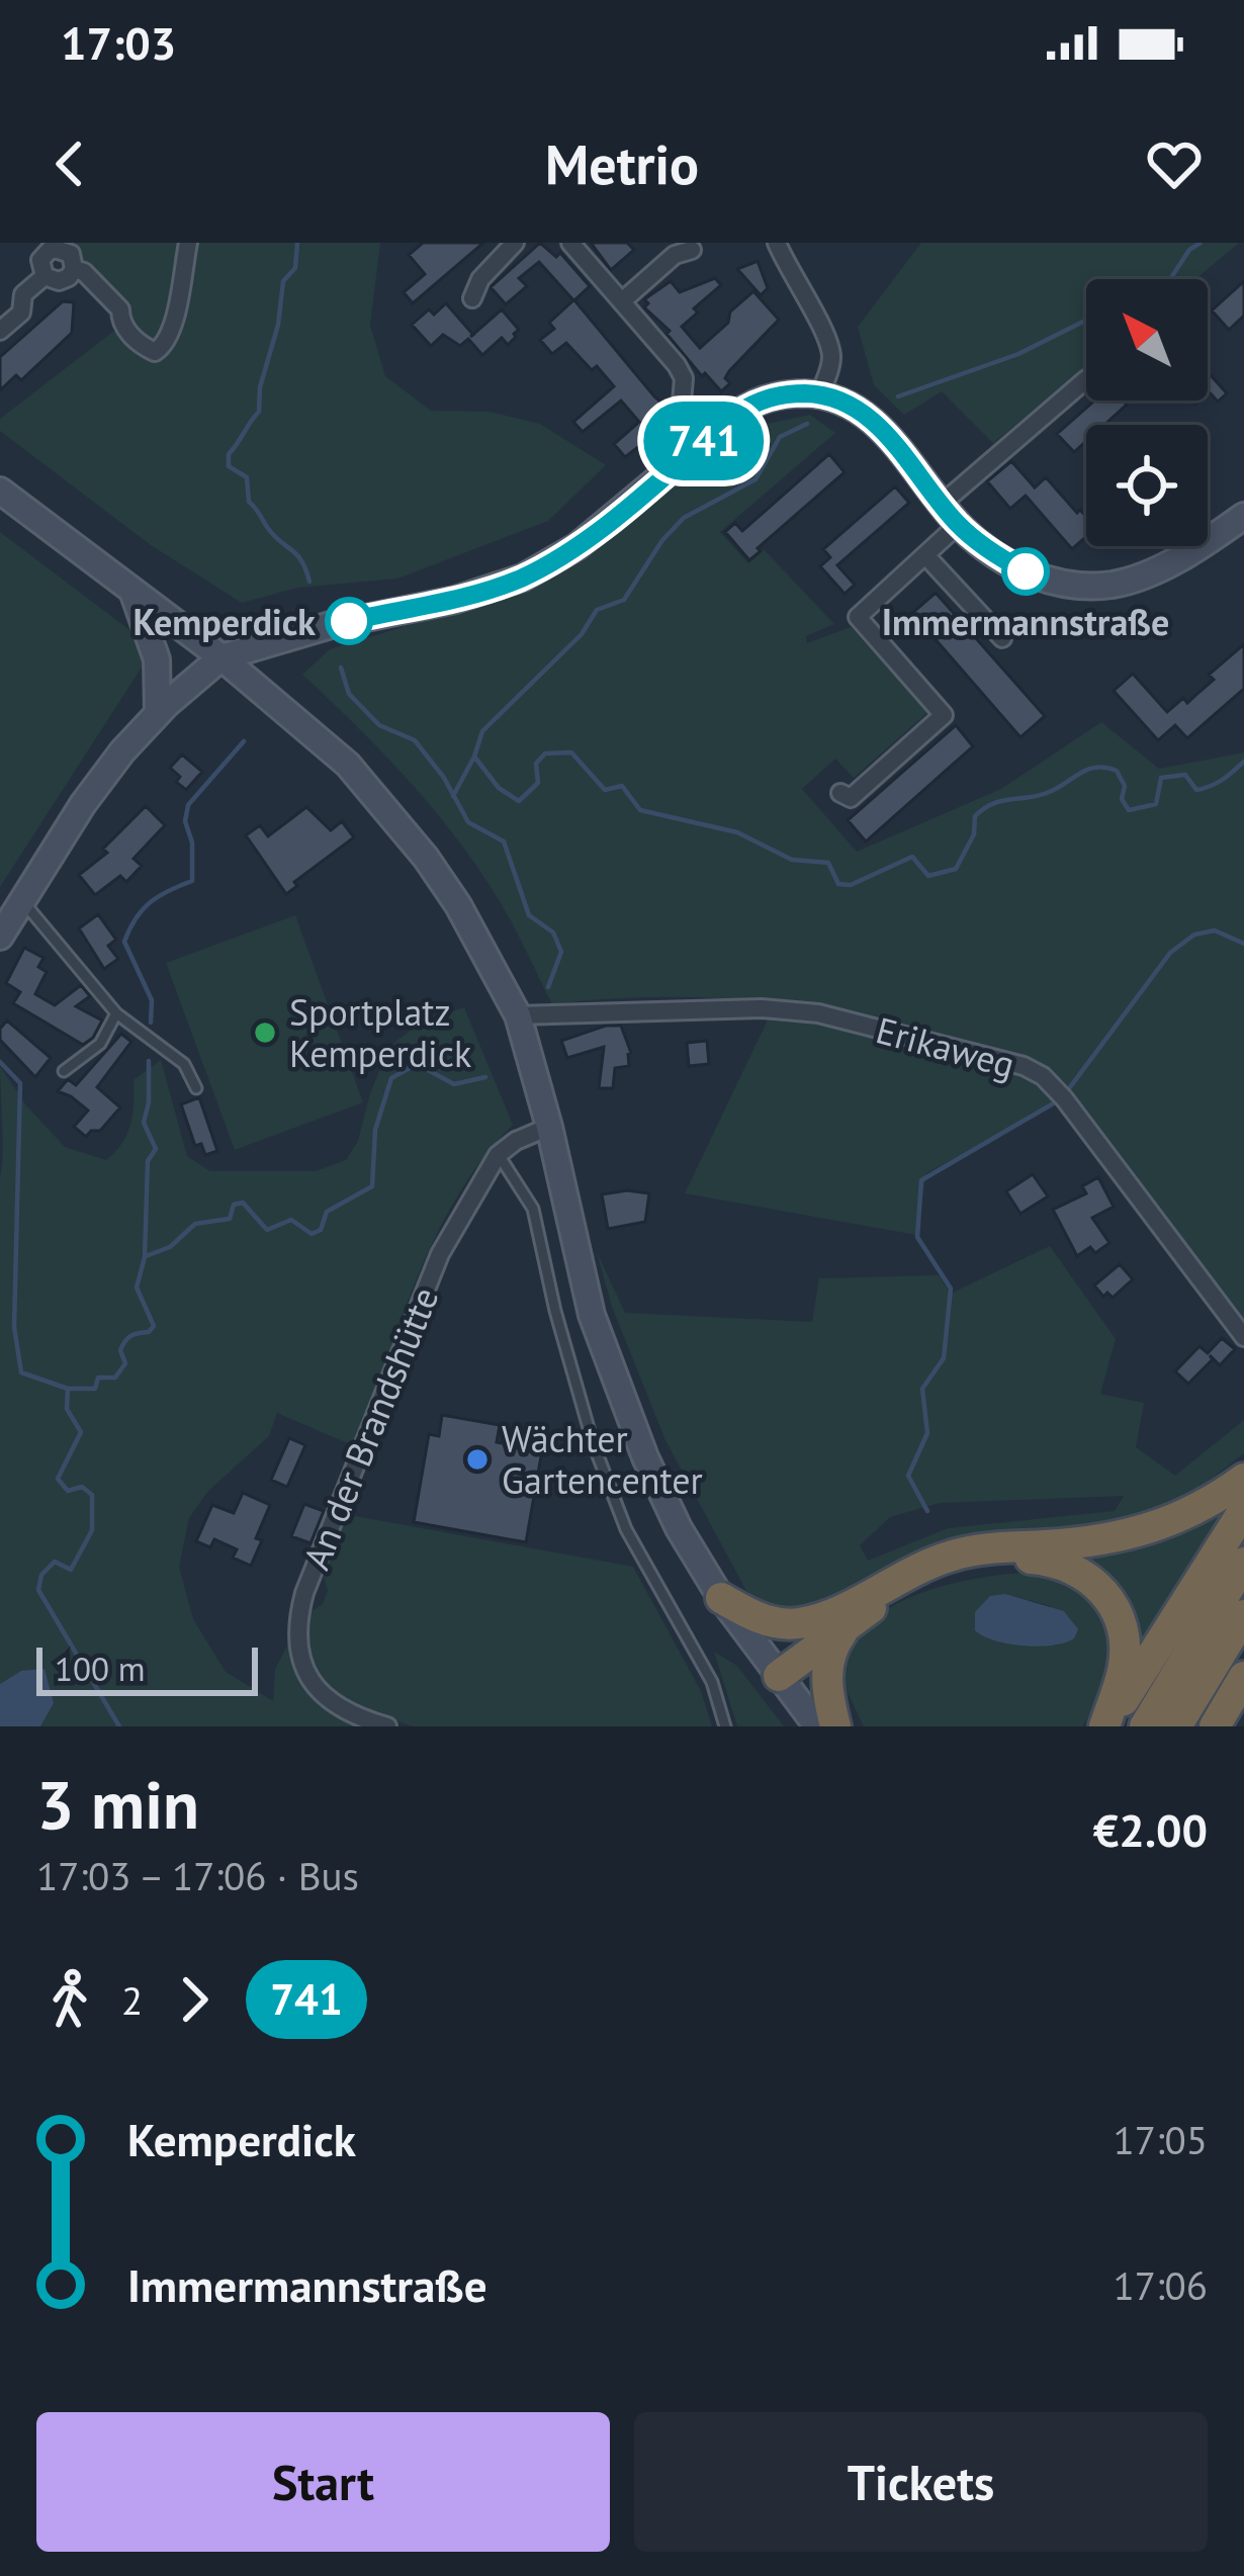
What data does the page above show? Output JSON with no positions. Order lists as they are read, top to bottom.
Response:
{
  "streets": {
    "street": ["Erikaweg", "An der Brandshütte"]
  },
  "places": [
    "Immermannstraße",
    "Kemperdick",
    "Sportplatz Kemperdick",
    "Wächter Gartencenter"
  ],
  "lines": ["bus line 741"],
  "scale_bar": "100 m",
  "north": "top left",
  "page": {
    "status": "17:03",
    "header": "Metrio",
    "on_map": "741",
    "scale": "100 m",
    "heading": ["3 min", "17:03 – 17:06 · Bus", "€2.00"],
    "legs": ["2", "741"],
    "list": [
      {
        "name": "Kemperdick",
        "value": "17:05"
      },
      {
        "name": "Immermannstraße",
        "value": "17:06"
      }
    ],
    "buttons": ["Start", "Tickets"]
  }
}
